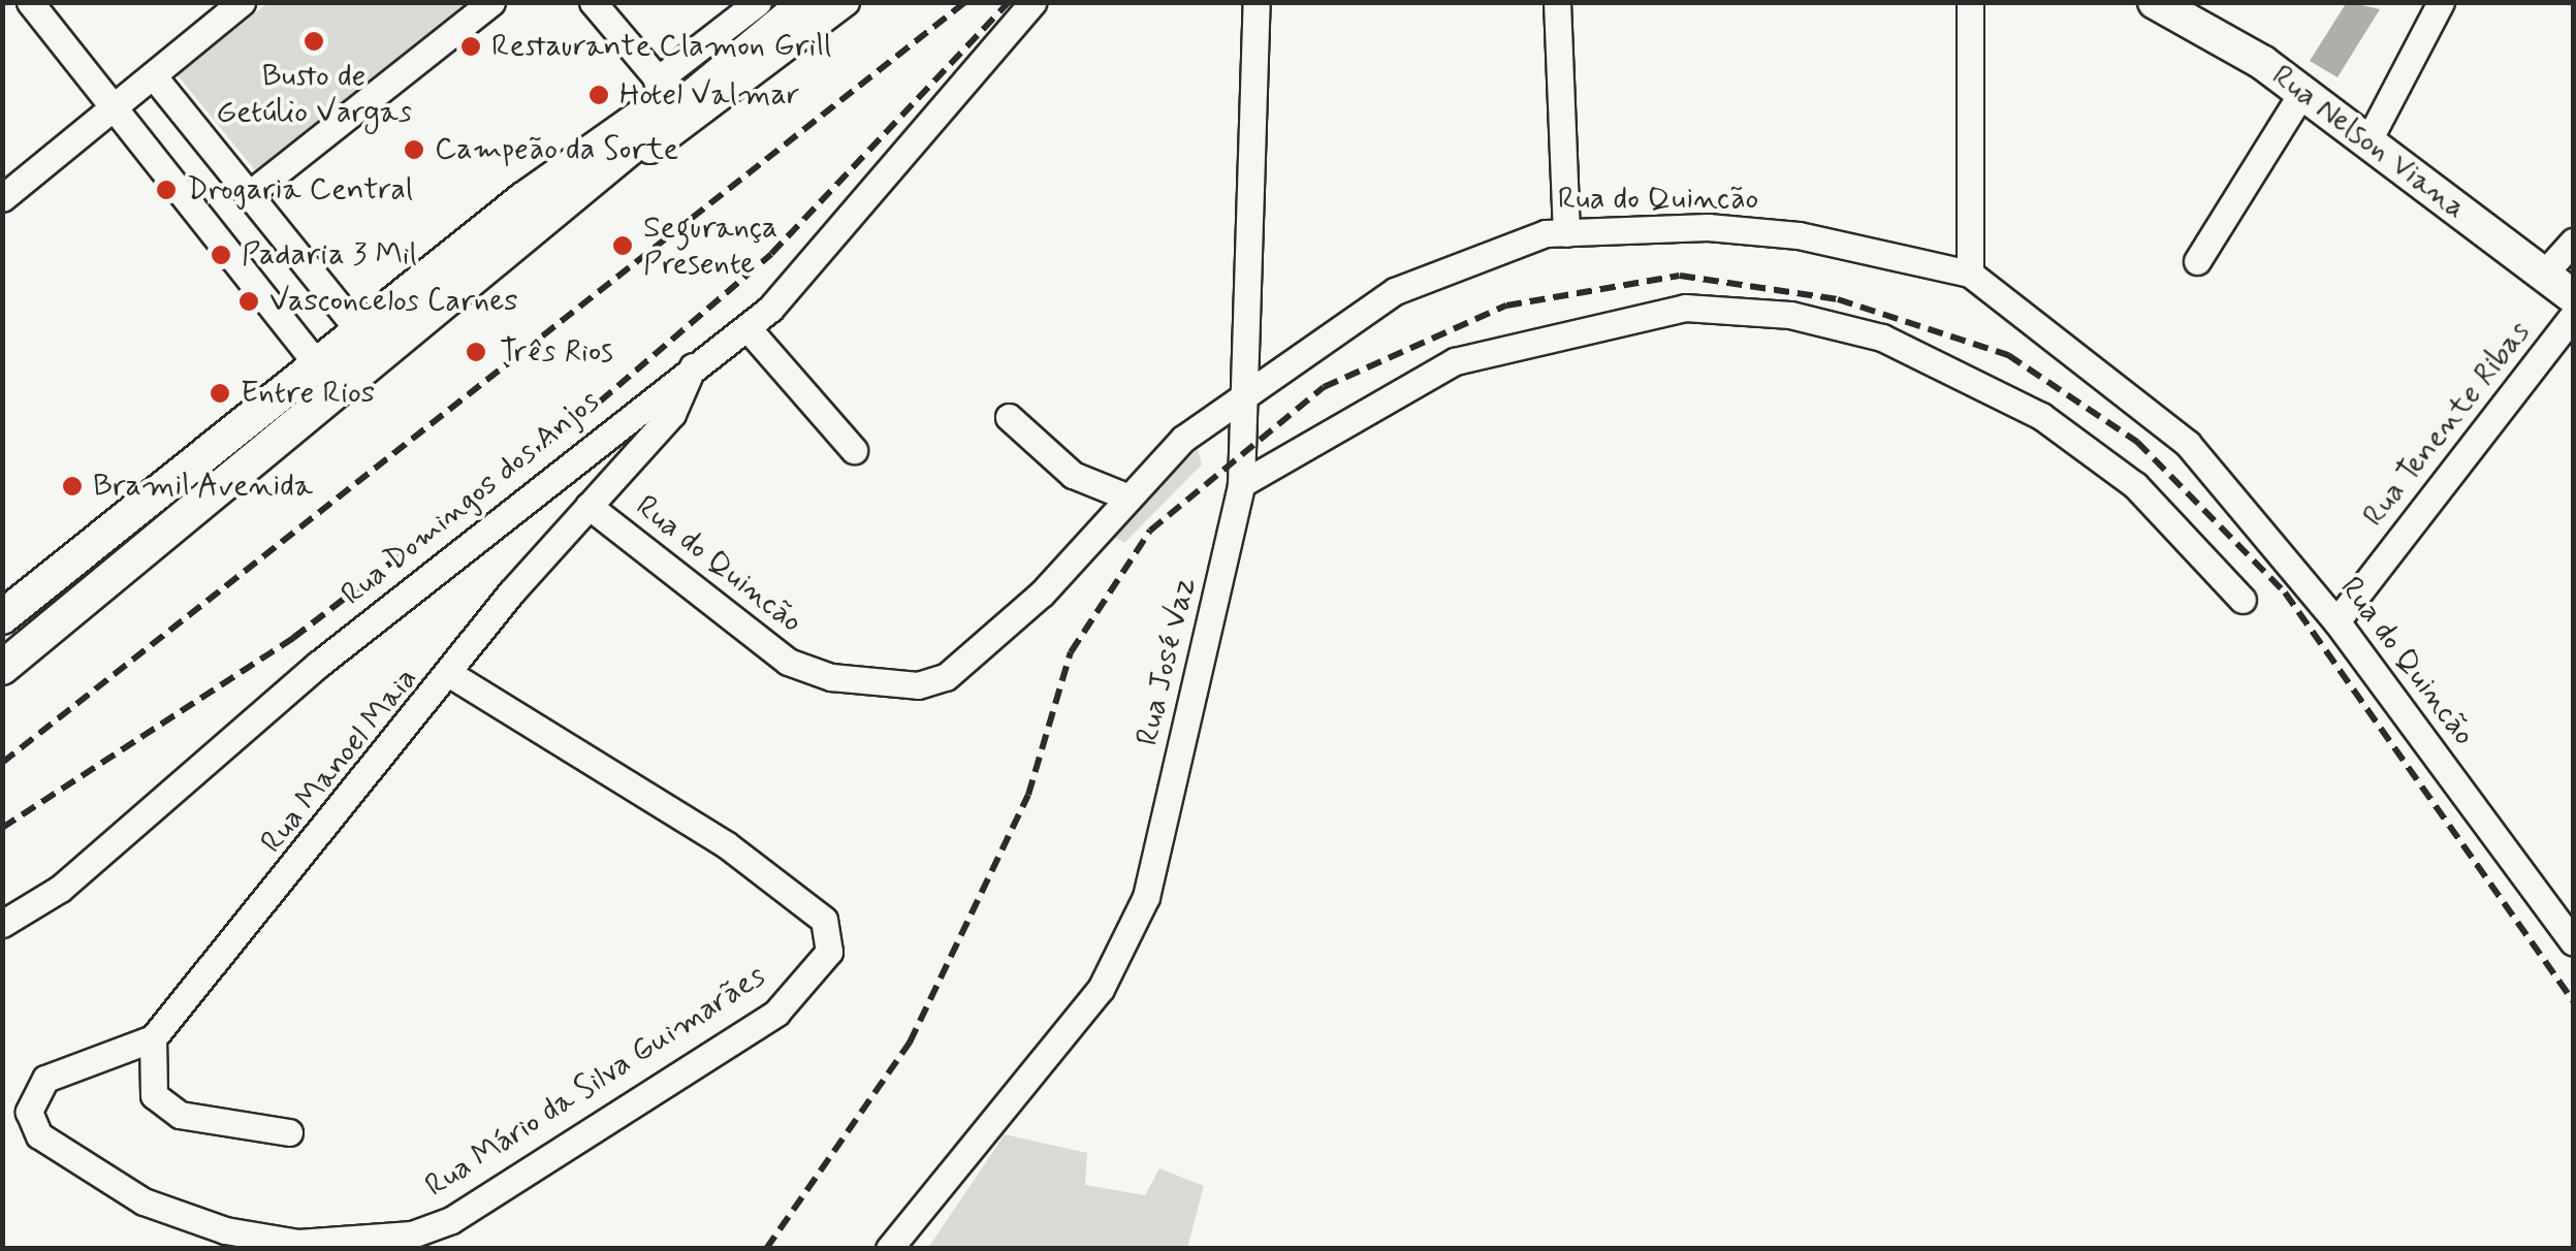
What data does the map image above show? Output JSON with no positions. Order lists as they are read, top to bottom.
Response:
{
  "streets": {
    "main road": ["Rua Nelson Viana"],
    "street": [
      "Rua do Quincão",
      "Rua Tenente Ribas",
      "Rua Domingos dos Anjos",
      "Rua José Vaz",
      "Rua Manoel Maia",
      "Rua Mário da Silva Guimarães"
    ]
  },
  "crossings": [
    ["Rua do Quincão", "Rua Tenente Ribas"],
    ["Rua do Quincão", "Rua José Vaz"],
    ["Rua do Quincão", "Rua Manoel Maia"],
    ["Rua Domingos dos Anjos", "Rua Manoel Maia"],
    ["Rua Manoel Maia", "Rua Mário da Silva Guimarães"]
  ],
  "places": [
    "Busto de Getúlio Vargas",
    "Restaurante Clamon Grill",
    "Hotel Valmar",
    "Campeão da Sorte",
    "Drogaria Central",
    "Segurança Presente",
    "Padaria 3 Mil",
    "Vasconcelos Carnes",
    "Três Rios",
    "Entre Rios",
    "Bramil Avenida"
  ]
}
